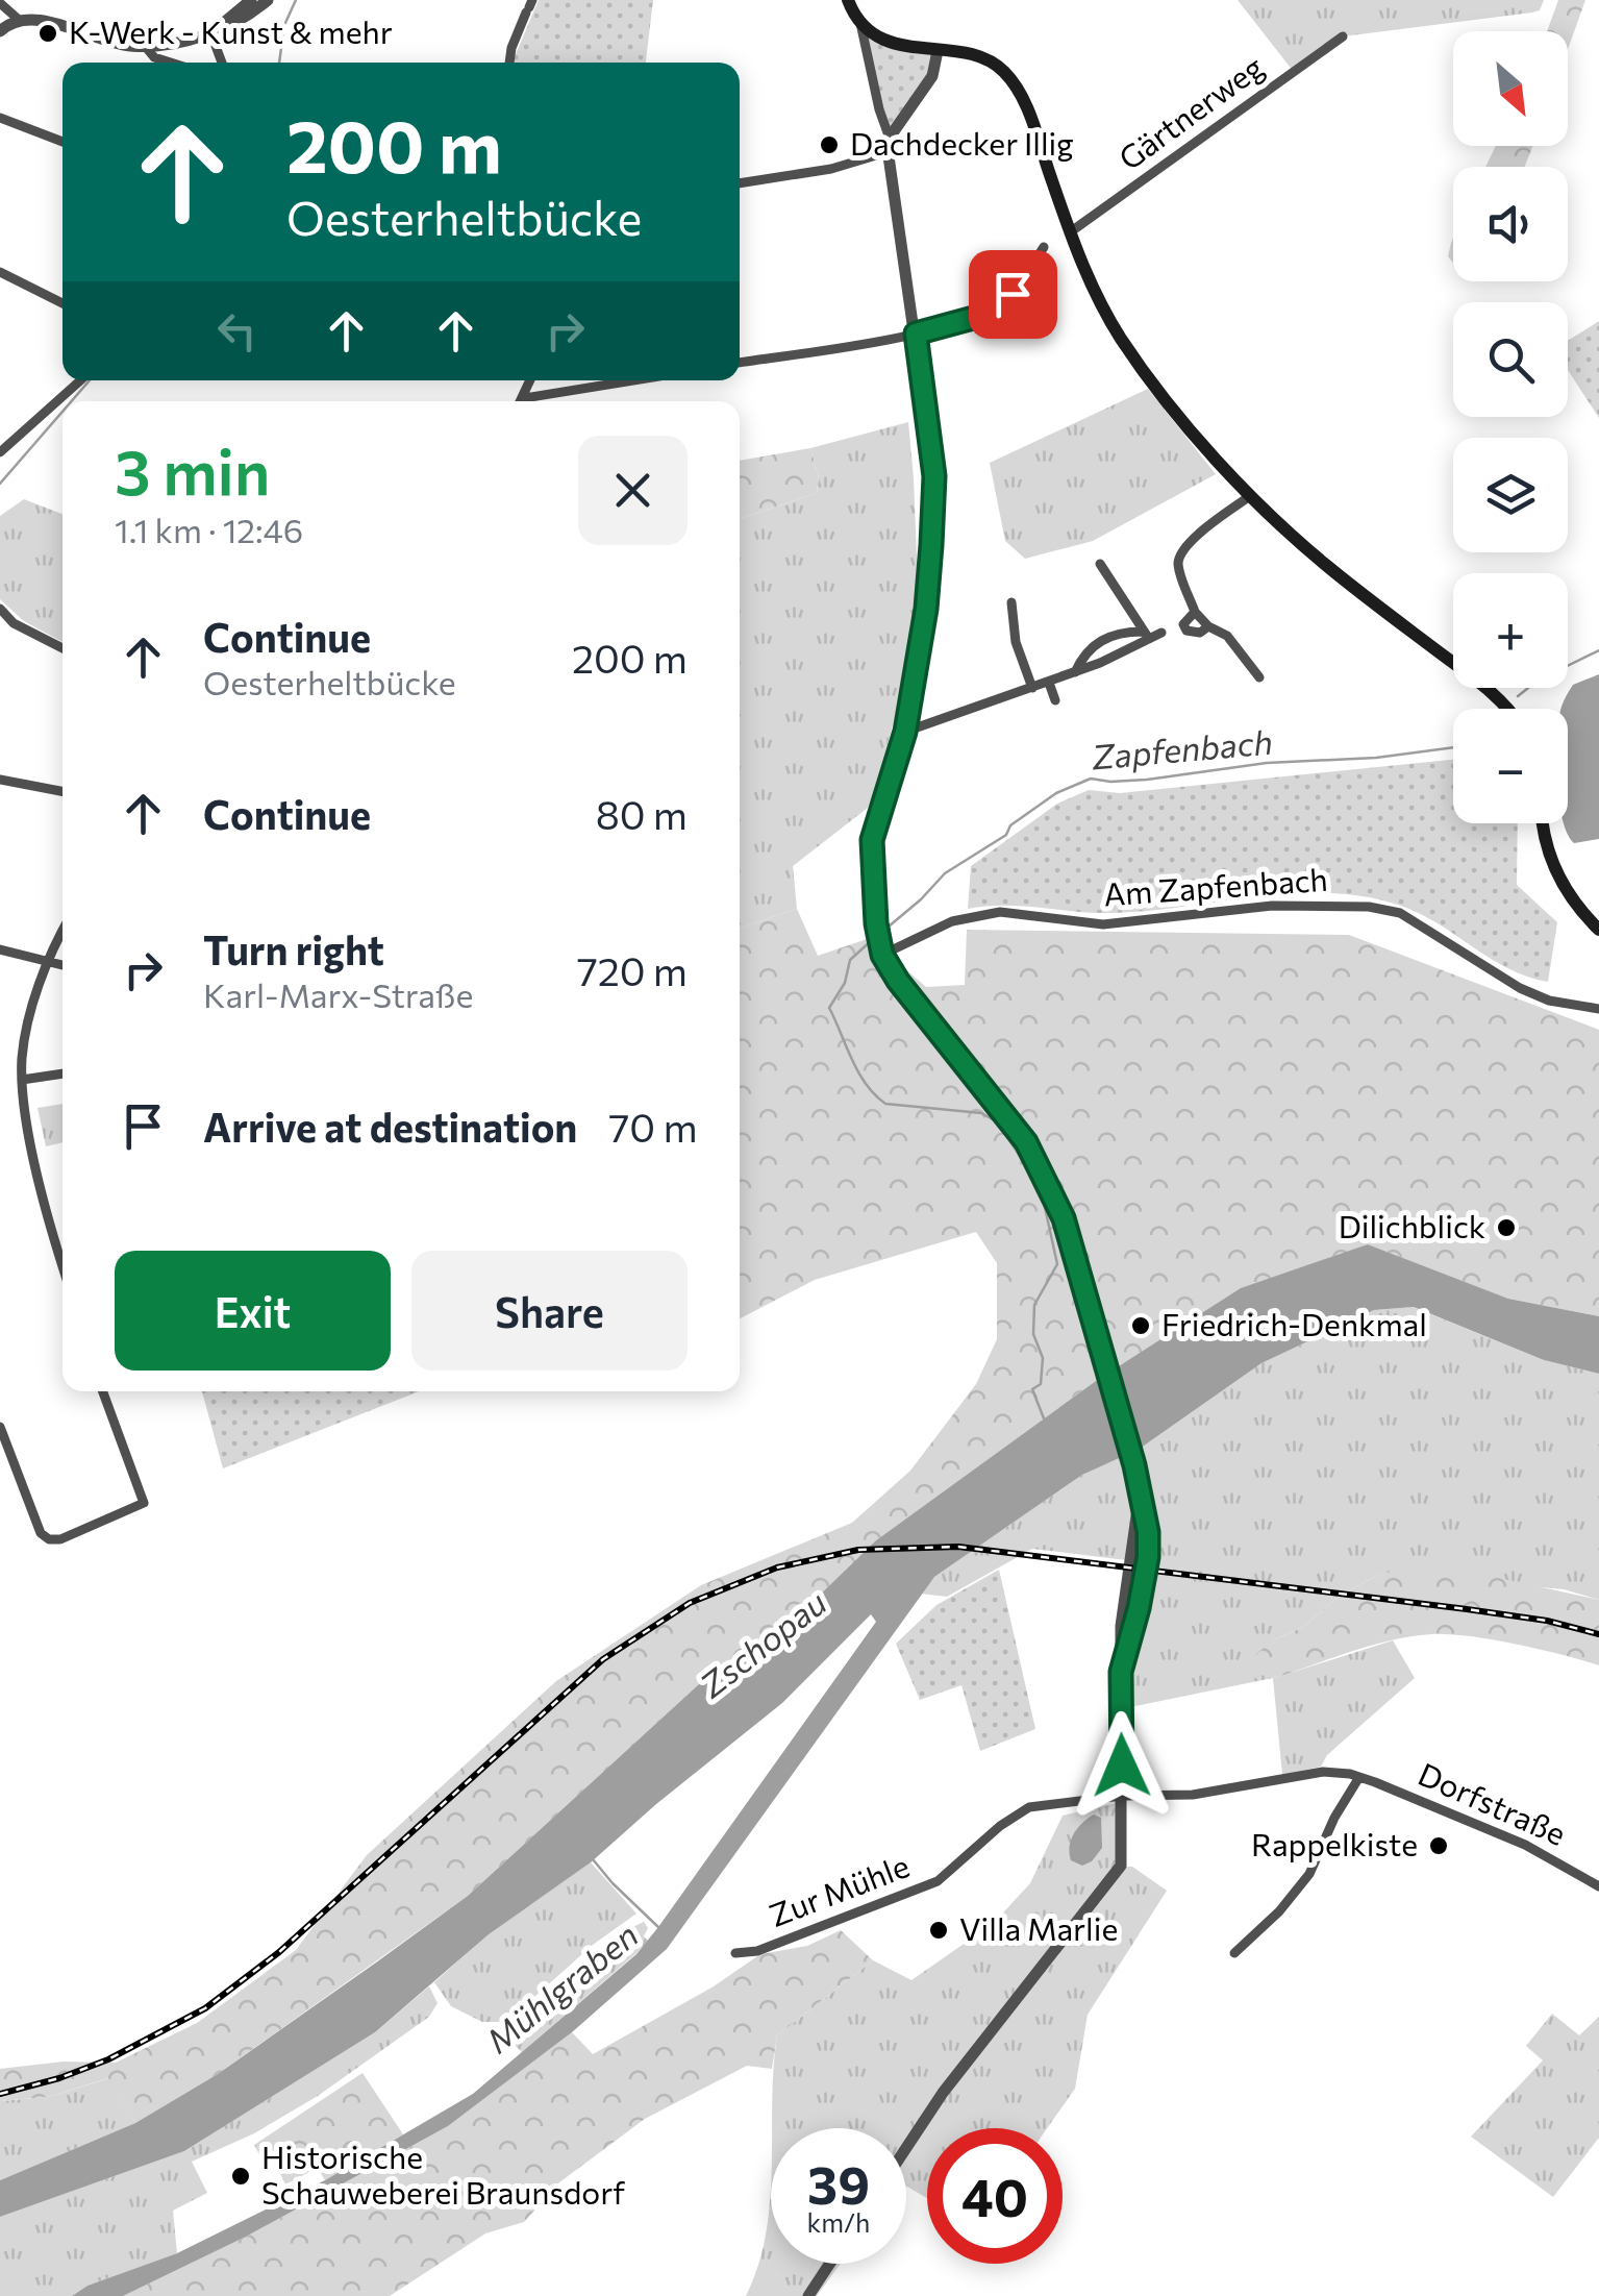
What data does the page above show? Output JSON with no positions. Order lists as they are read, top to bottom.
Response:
{
  "streets": {
    "street": [
      "Gärtnerweg",
      "Am Zapfenbach",
      "Dorfstraße",
      "Zur Mühle"
    ]
  },
  "crossings": [
    ["Dorfstraße", "Zur Mühle"]
  ],
  "water": ["Zapfenbach", "Zschopau", "Mühlgraben"],
  "places": [
    "K-Werk - Kunst & mehr",
    "Dachdecker Illig",
    "Dilichblick",
    "Friedrich-Denkmal",
    "Rappelkiste",
    "Villa Marlie",
    "Historische Schauweberei Braunsdorf"
  ],
  "north": "bottom right",
  "page": {
    "map_buttons": ["+", "−"],
    "turn": ["200 m", "Oesterheltbücke"],
    "heading": ["3 min", "1.1 km · 12:46"],
    "list": [
      {
        "name": "Continue",
        "note": "Oesterheltbücke",
        "value": "200 m"
      },
      {
        "name": "Continue",
        "value": "80 m"
      },
      {
        "name": "Turn right",
        "note": "Karl-Marx-Straße",
        "value": "720 m"
      },
      {
        "name": "Arrive at destination",
        "value": "70 m"
      }
    ],
    "buttons": ["Exit", "Share"],
    "speed": "39 km/h",
    "limit": "40"
  }
}
